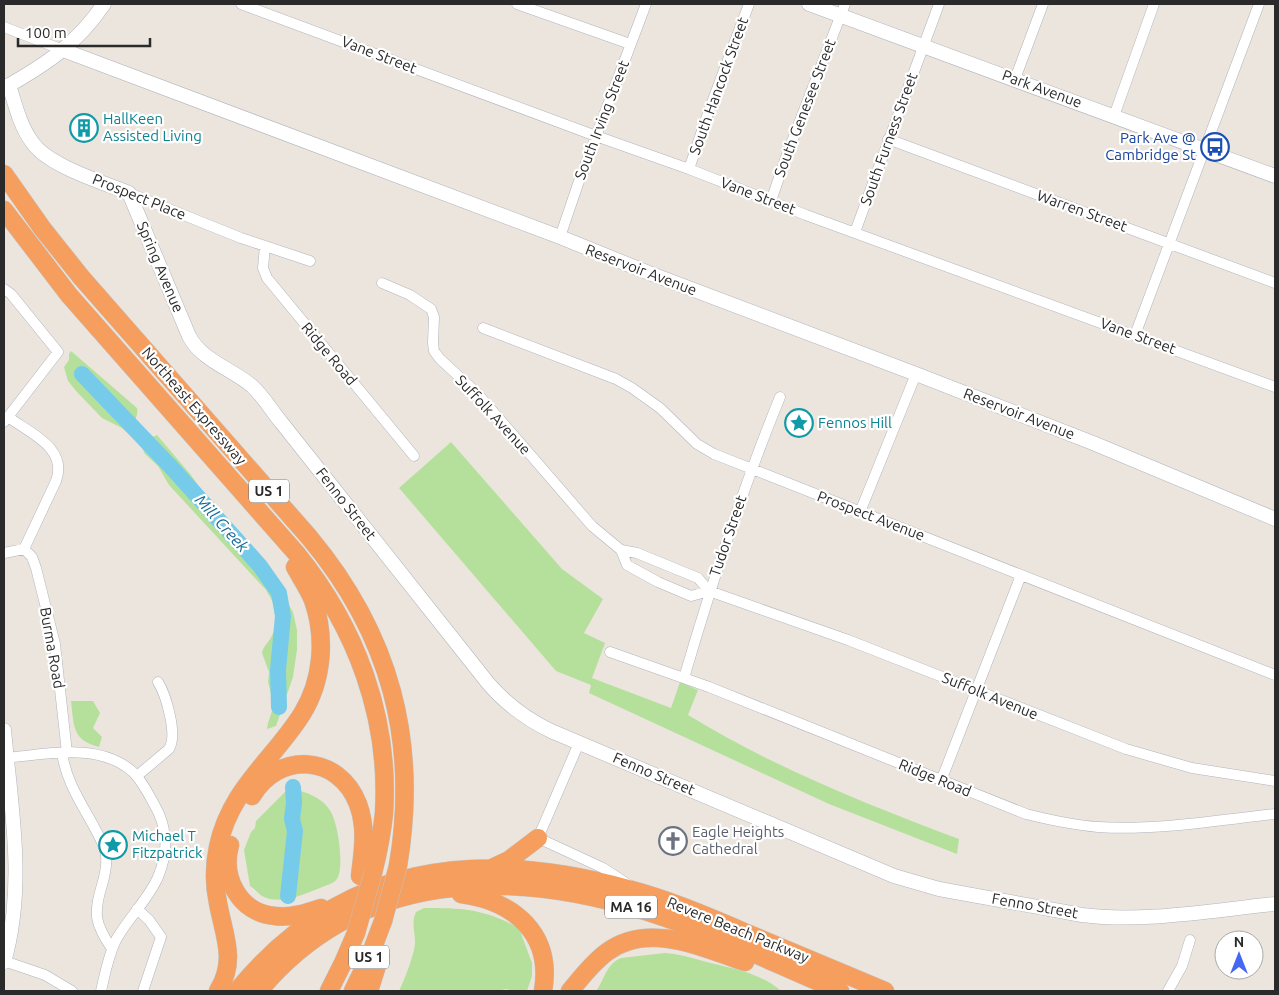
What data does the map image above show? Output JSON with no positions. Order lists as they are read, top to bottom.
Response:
{
  "streets": {
    "highway": [
      "Northeast Expressway",
      "US 1",
      "MA 16",
      "Revere Beach Parkway"
    ],
    "street": [
      "Vane Street",
      "South Hancock Street",
      "Park Avenue",
      "South Genesee Street",
      "South Irving Street",
      "South Furness Street",
      "Prospect Place",
      "Warren Street",
      "Spring Avenue",
      "Reservoir Avenue",
      "Ridge Road",
      "Suffolk Avenue",
      "Fenno Street",
      "Prospect Avenue",
      "Tudor Street",
      "Burma Road"
    ]
  },
  "crossings": [
    ["Vane Street", "South Hancock Street"],
    ["Vane Street", "South Genesee Street"],
    ["Vane Street", "South Irving Street"],
    ["Vane Street", "South Furness Street"],
    ["Park Avenue", "South Genesee Street"],
    ["Park Avenue", "South Furness Street"],
    ["South Irving Street", "Reservoir Avenue"],
    ["South Furness Street", "Warren Street"],
    ["Prospect Place", "Spring Avenue"],
    ["Prospect Place", "Ridge Road"],
    ["Spring Avenue", "Fenno Street"],
    ["Ridge Road", "Tudor Street"],
    ["Suffolk Avenue", "Tudor Street"],
    ["Prospect Avenue", "Tudor Street"]
  ],
  "water": ["Mill Creek"],
  "places": {
    "building": ["HallKeen Assisted Living"],
    "bus stop": ["Park Ave @ Cambridge St"],
    "place": ["Fennos Hill", "Michael T Fitzpatrick"],
    "church": ["Eagle Heights Cathedral"]
  },
  "scale_bar": "100 m",
  "north": "top"
}
